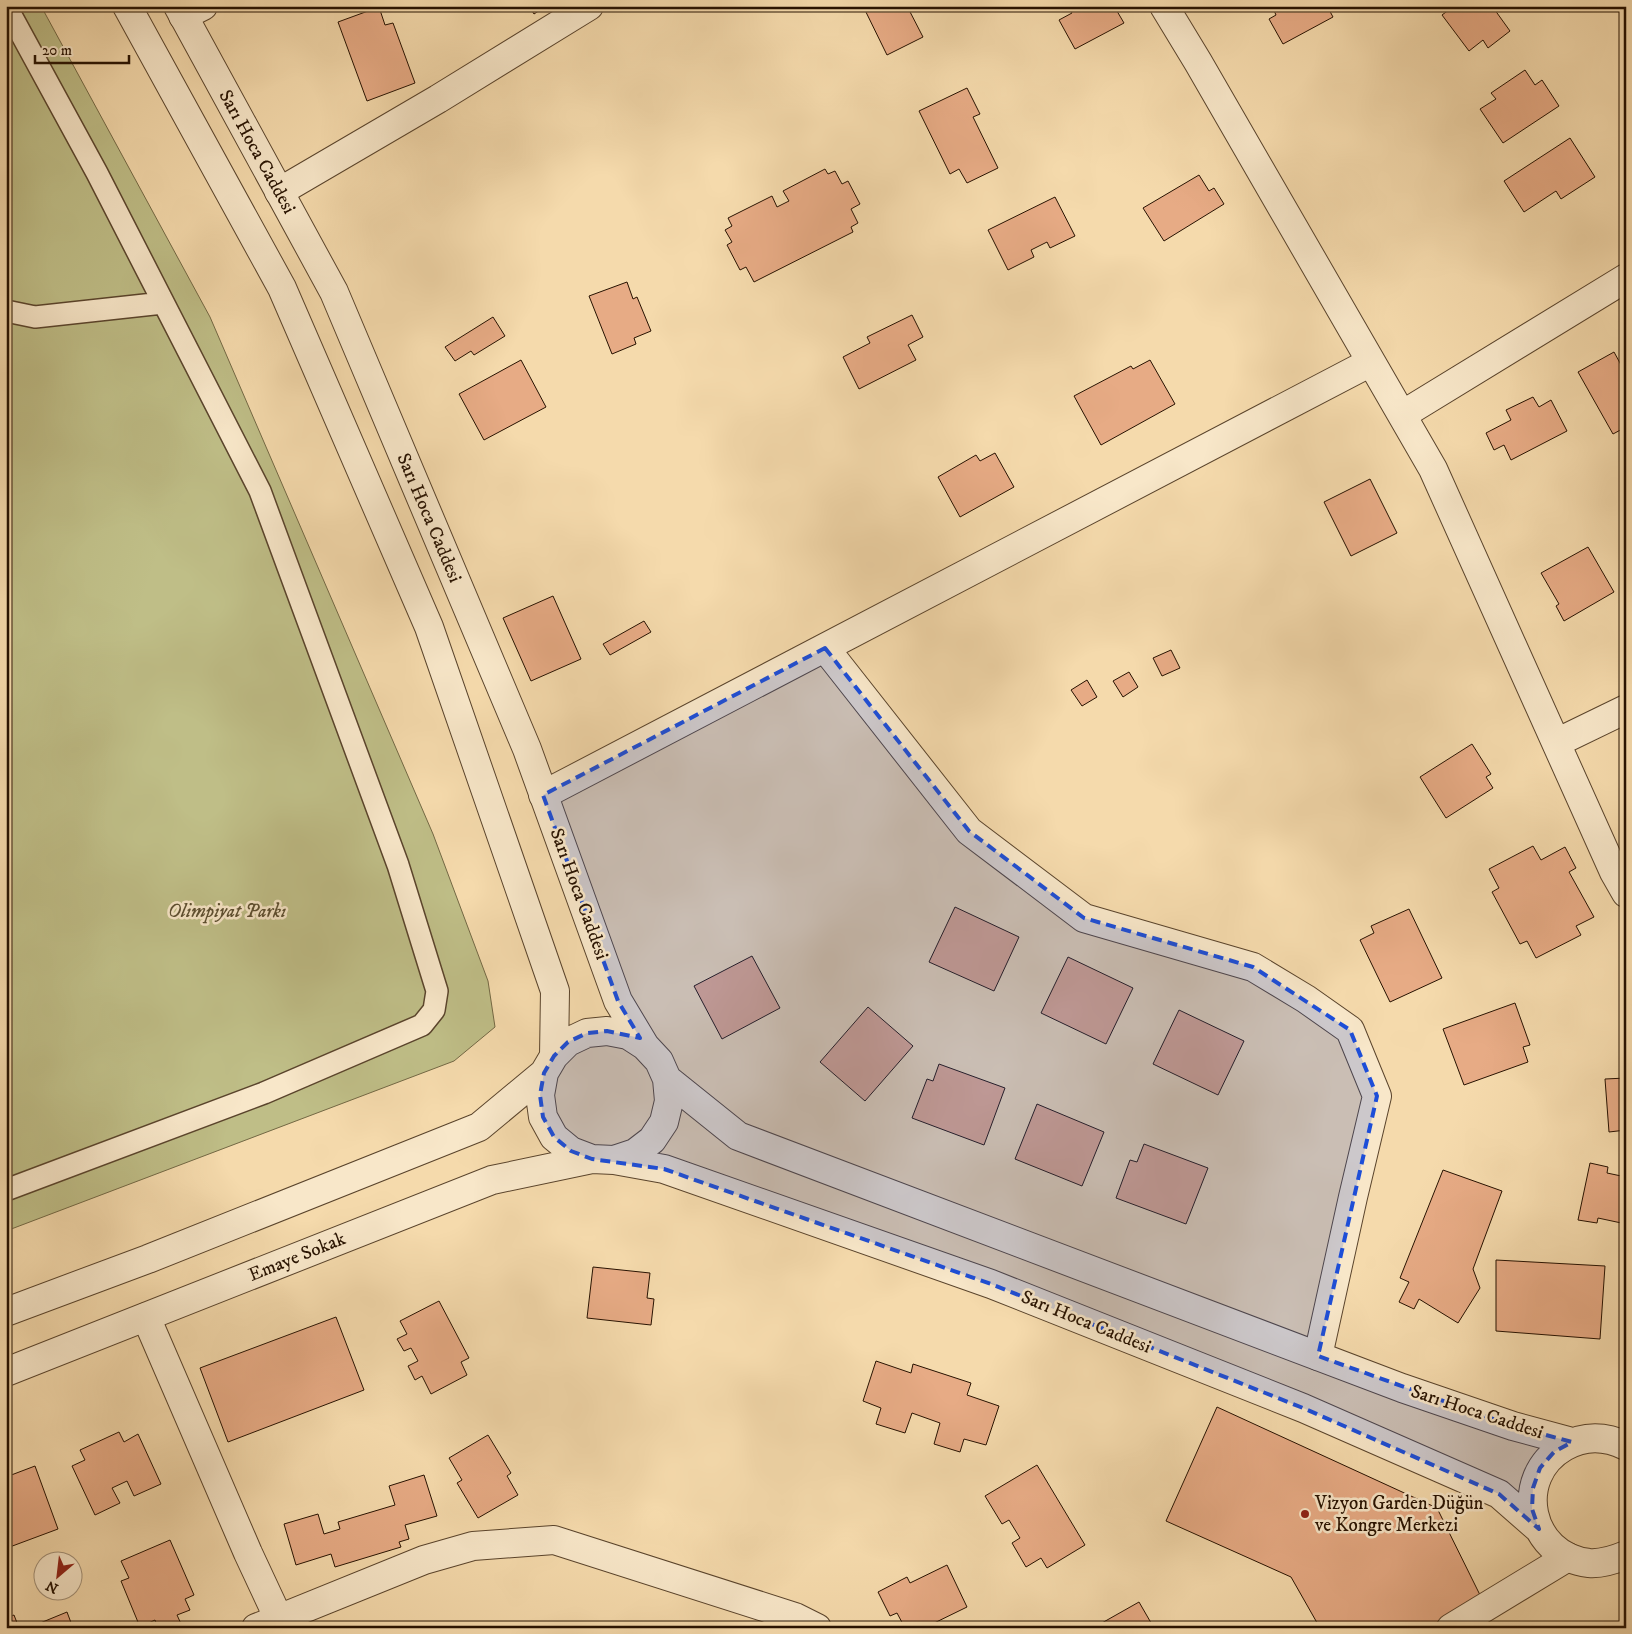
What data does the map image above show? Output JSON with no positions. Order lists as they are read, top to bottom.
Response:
{
  "streets": {
    "street": ["Sarı Hoca Caddesi", "Emaye Sokak"]
  },
  "crossings": [
    ["Sarı Hoca Caddesi", "Emaye Sokak"]
  ],
  "parks": ["Olimpiyat Parkı"],
  "places": ["Vizyon Garden Düğün ve Kongre Merkezi"],
  "scale_bar": "20 m",
  "north": "bottom left"
}
